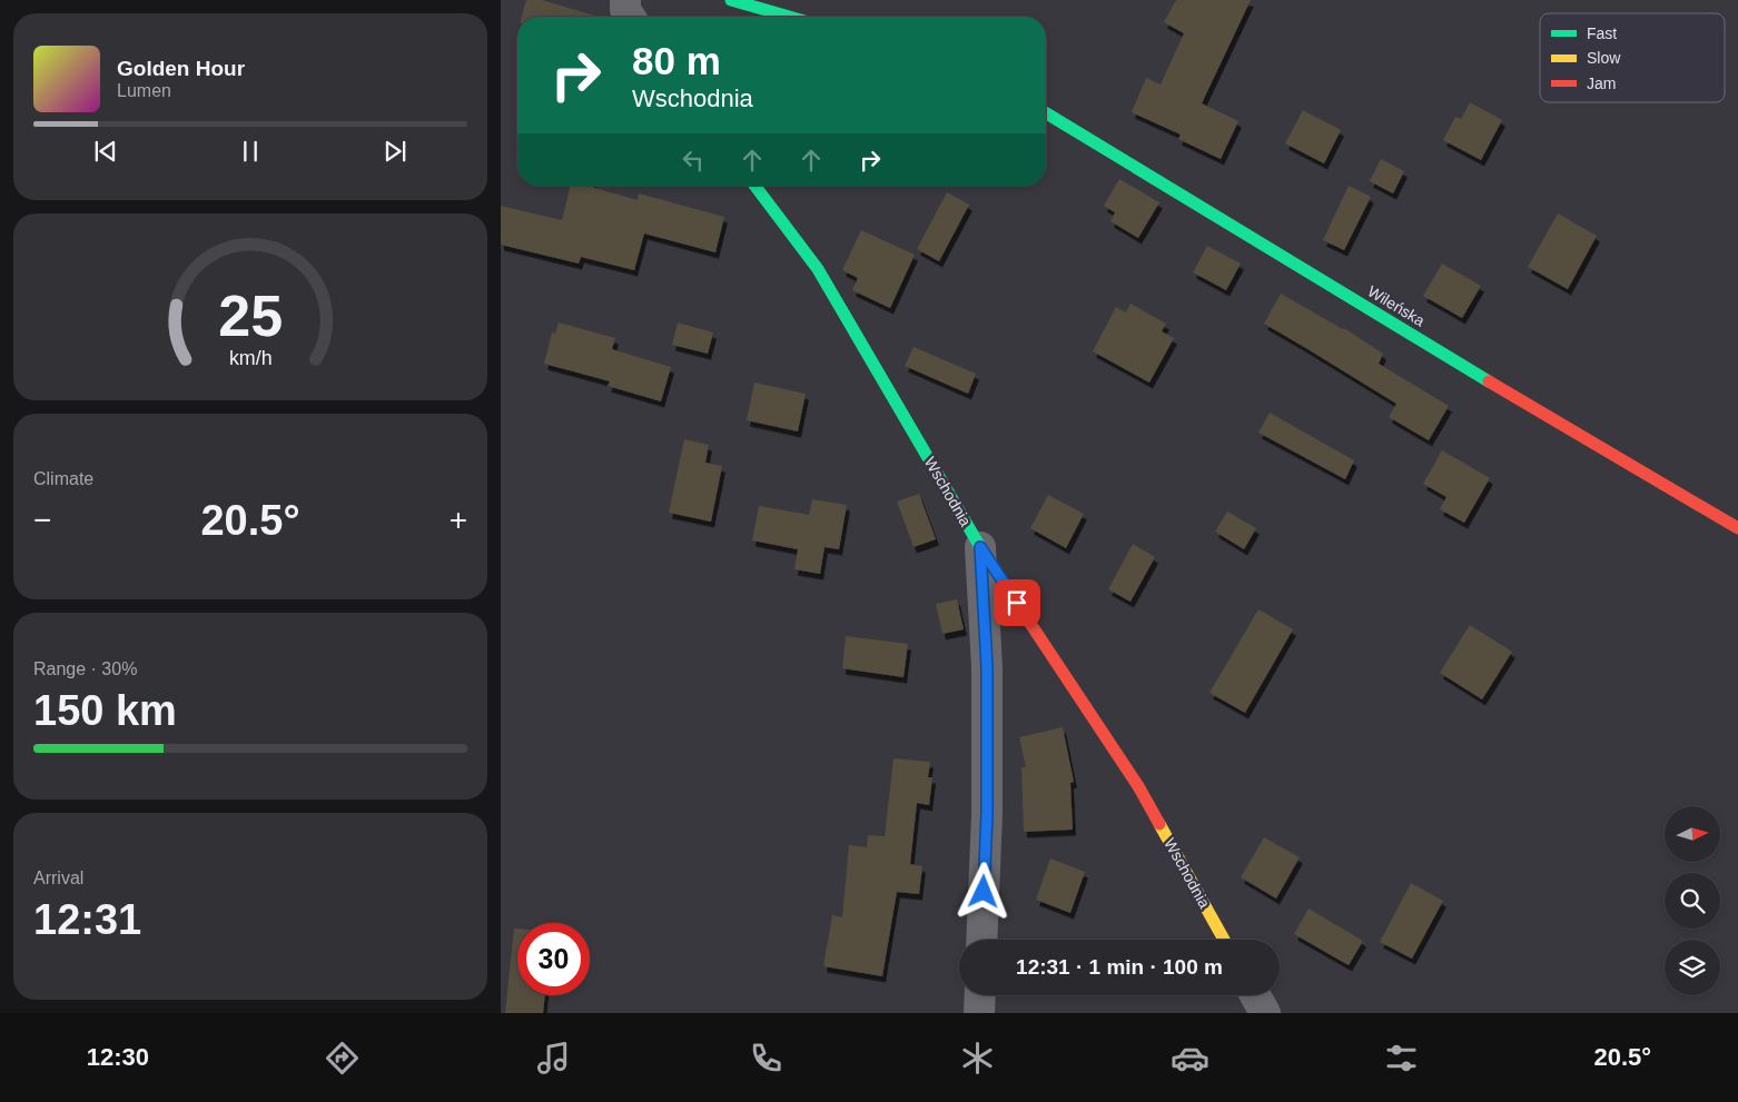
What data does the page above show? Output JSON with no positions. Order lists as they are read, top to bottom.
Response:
{
  "streets": {
    "street": ["Wileńska", "Wschodnia"]
  },
  "legend": ["Fast", "Slow", "Jam"],
  "north": "right",
  "page": {
    "turn": ["80 m", "Wschodnia"],
    "song": ["Golden Hour", "Lumen"],
    "tile": [
      "Climate",
      ["Range · 30%", "150 km"],
      ["Arrival", "12:31"]
    ],
    "heat": ["−", "20.5°", "+"],
    "limit": "30",
    "trip": "12:31 · 1 min · 100 m",
    "tabs": ["12:30", "20.5°"],
    "gauge": ["25", "km/h"]
  }
}
